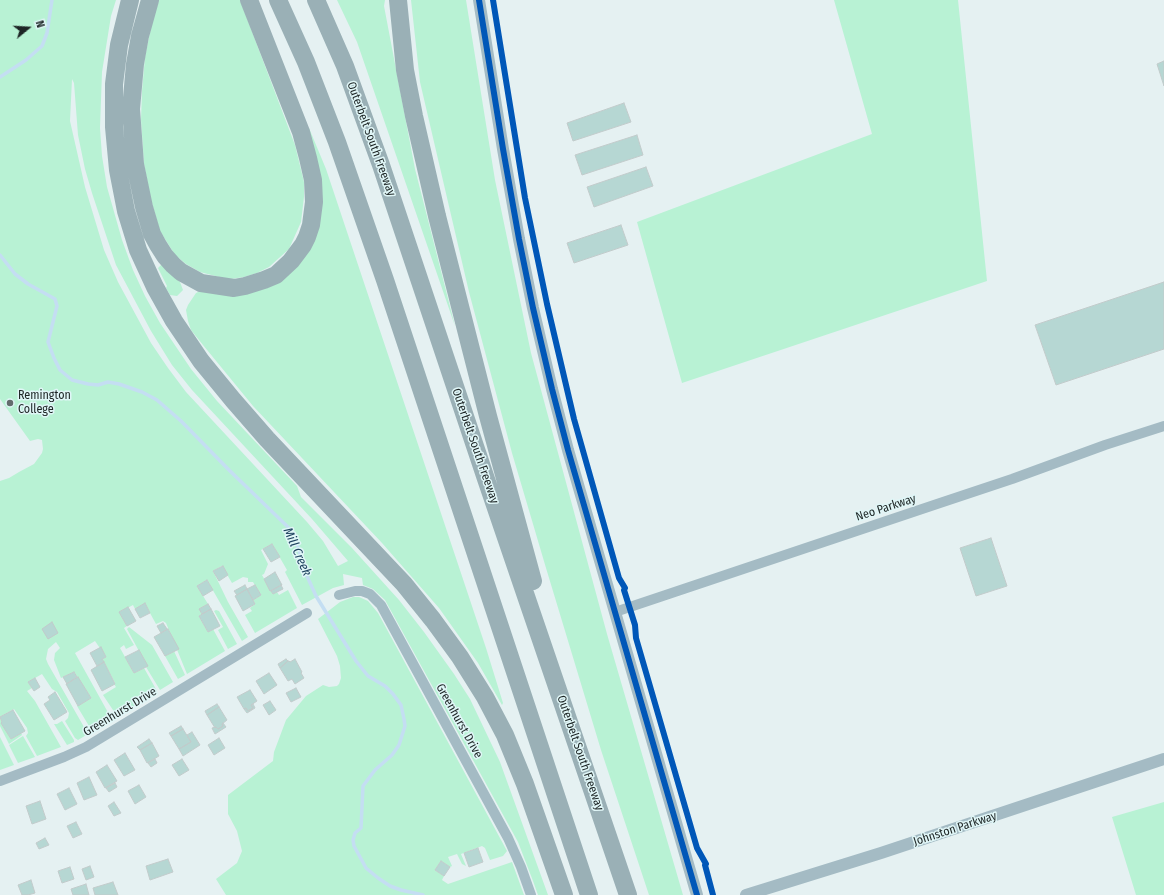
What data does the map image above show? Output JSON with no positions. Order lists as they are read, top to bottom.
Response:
{
  "streets": {
    "highway": ["Outerbelt South Freeway"],
    "street": ["Neo Parkway", "Greenhurst Drive", "Johnston Parkway"]
  },
  "water": ["Mill Creek"],
  "places": ["Remington College"],
  "north": "right"
}
